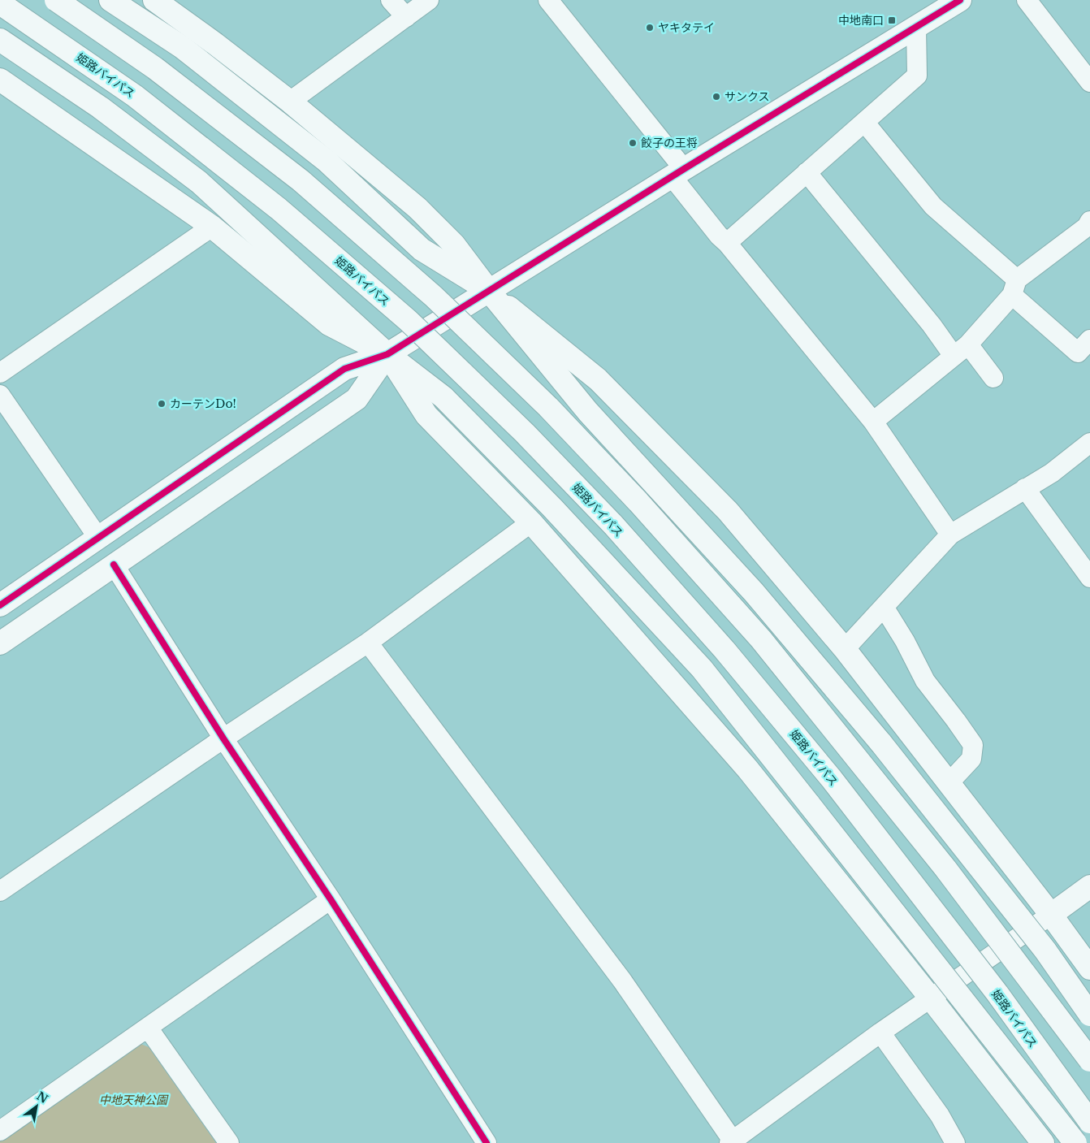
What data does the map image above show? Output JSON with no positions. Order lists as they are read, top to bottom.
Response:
{
  "streets": {
    "main road": ["姫路バイパス"]
  },
  "parks": ["中地天神公園"],
  "places": {
    "transit": ["中地南口"],
    "other": [
      "ヤキタテイ",
      "サンクス",
      "餃子の王将",
      "カーテンDo!"
    ]
  },
  "north": "top right"
}
